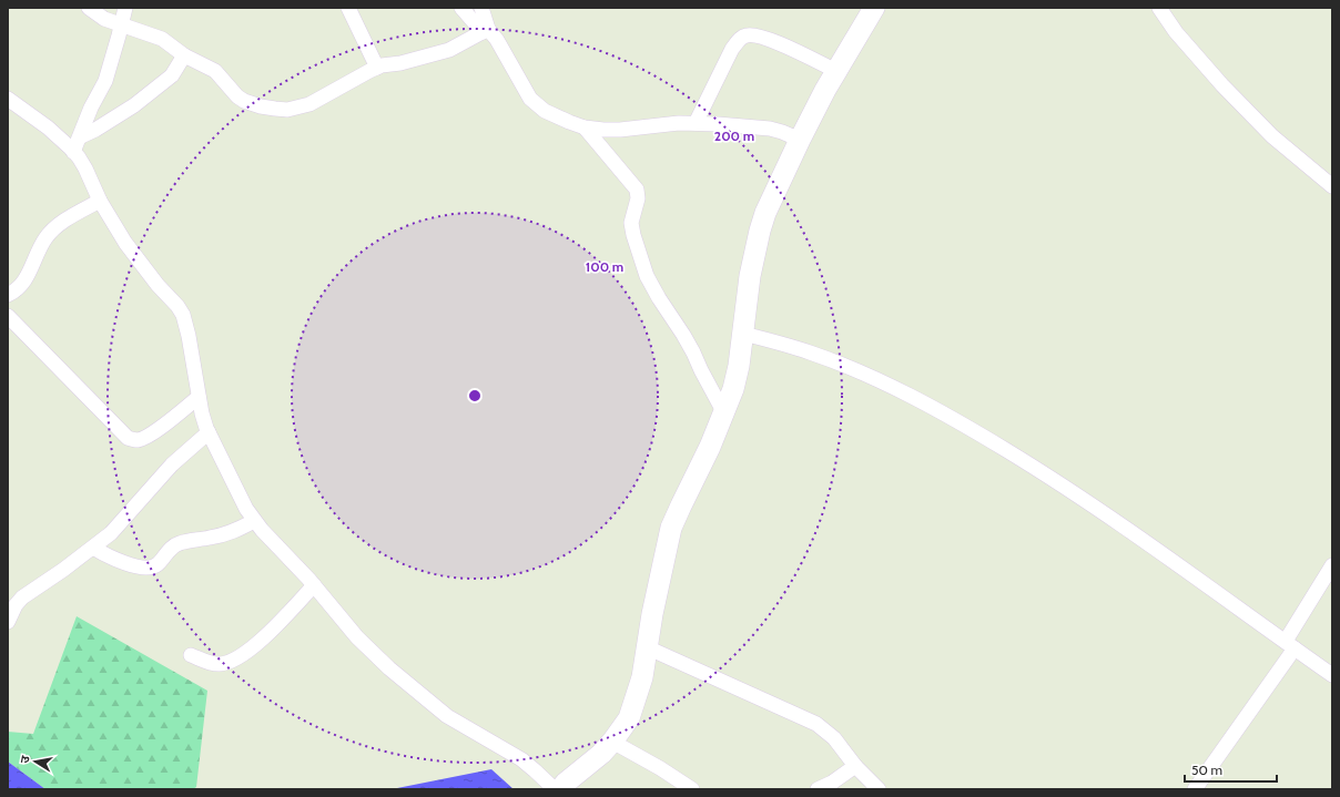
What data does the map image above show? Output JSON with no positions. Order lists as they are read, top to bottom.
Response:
{
  "scale_bar": "50 m",
  "north": "left",
  "rings": ["200 m", "100 m"]
}
